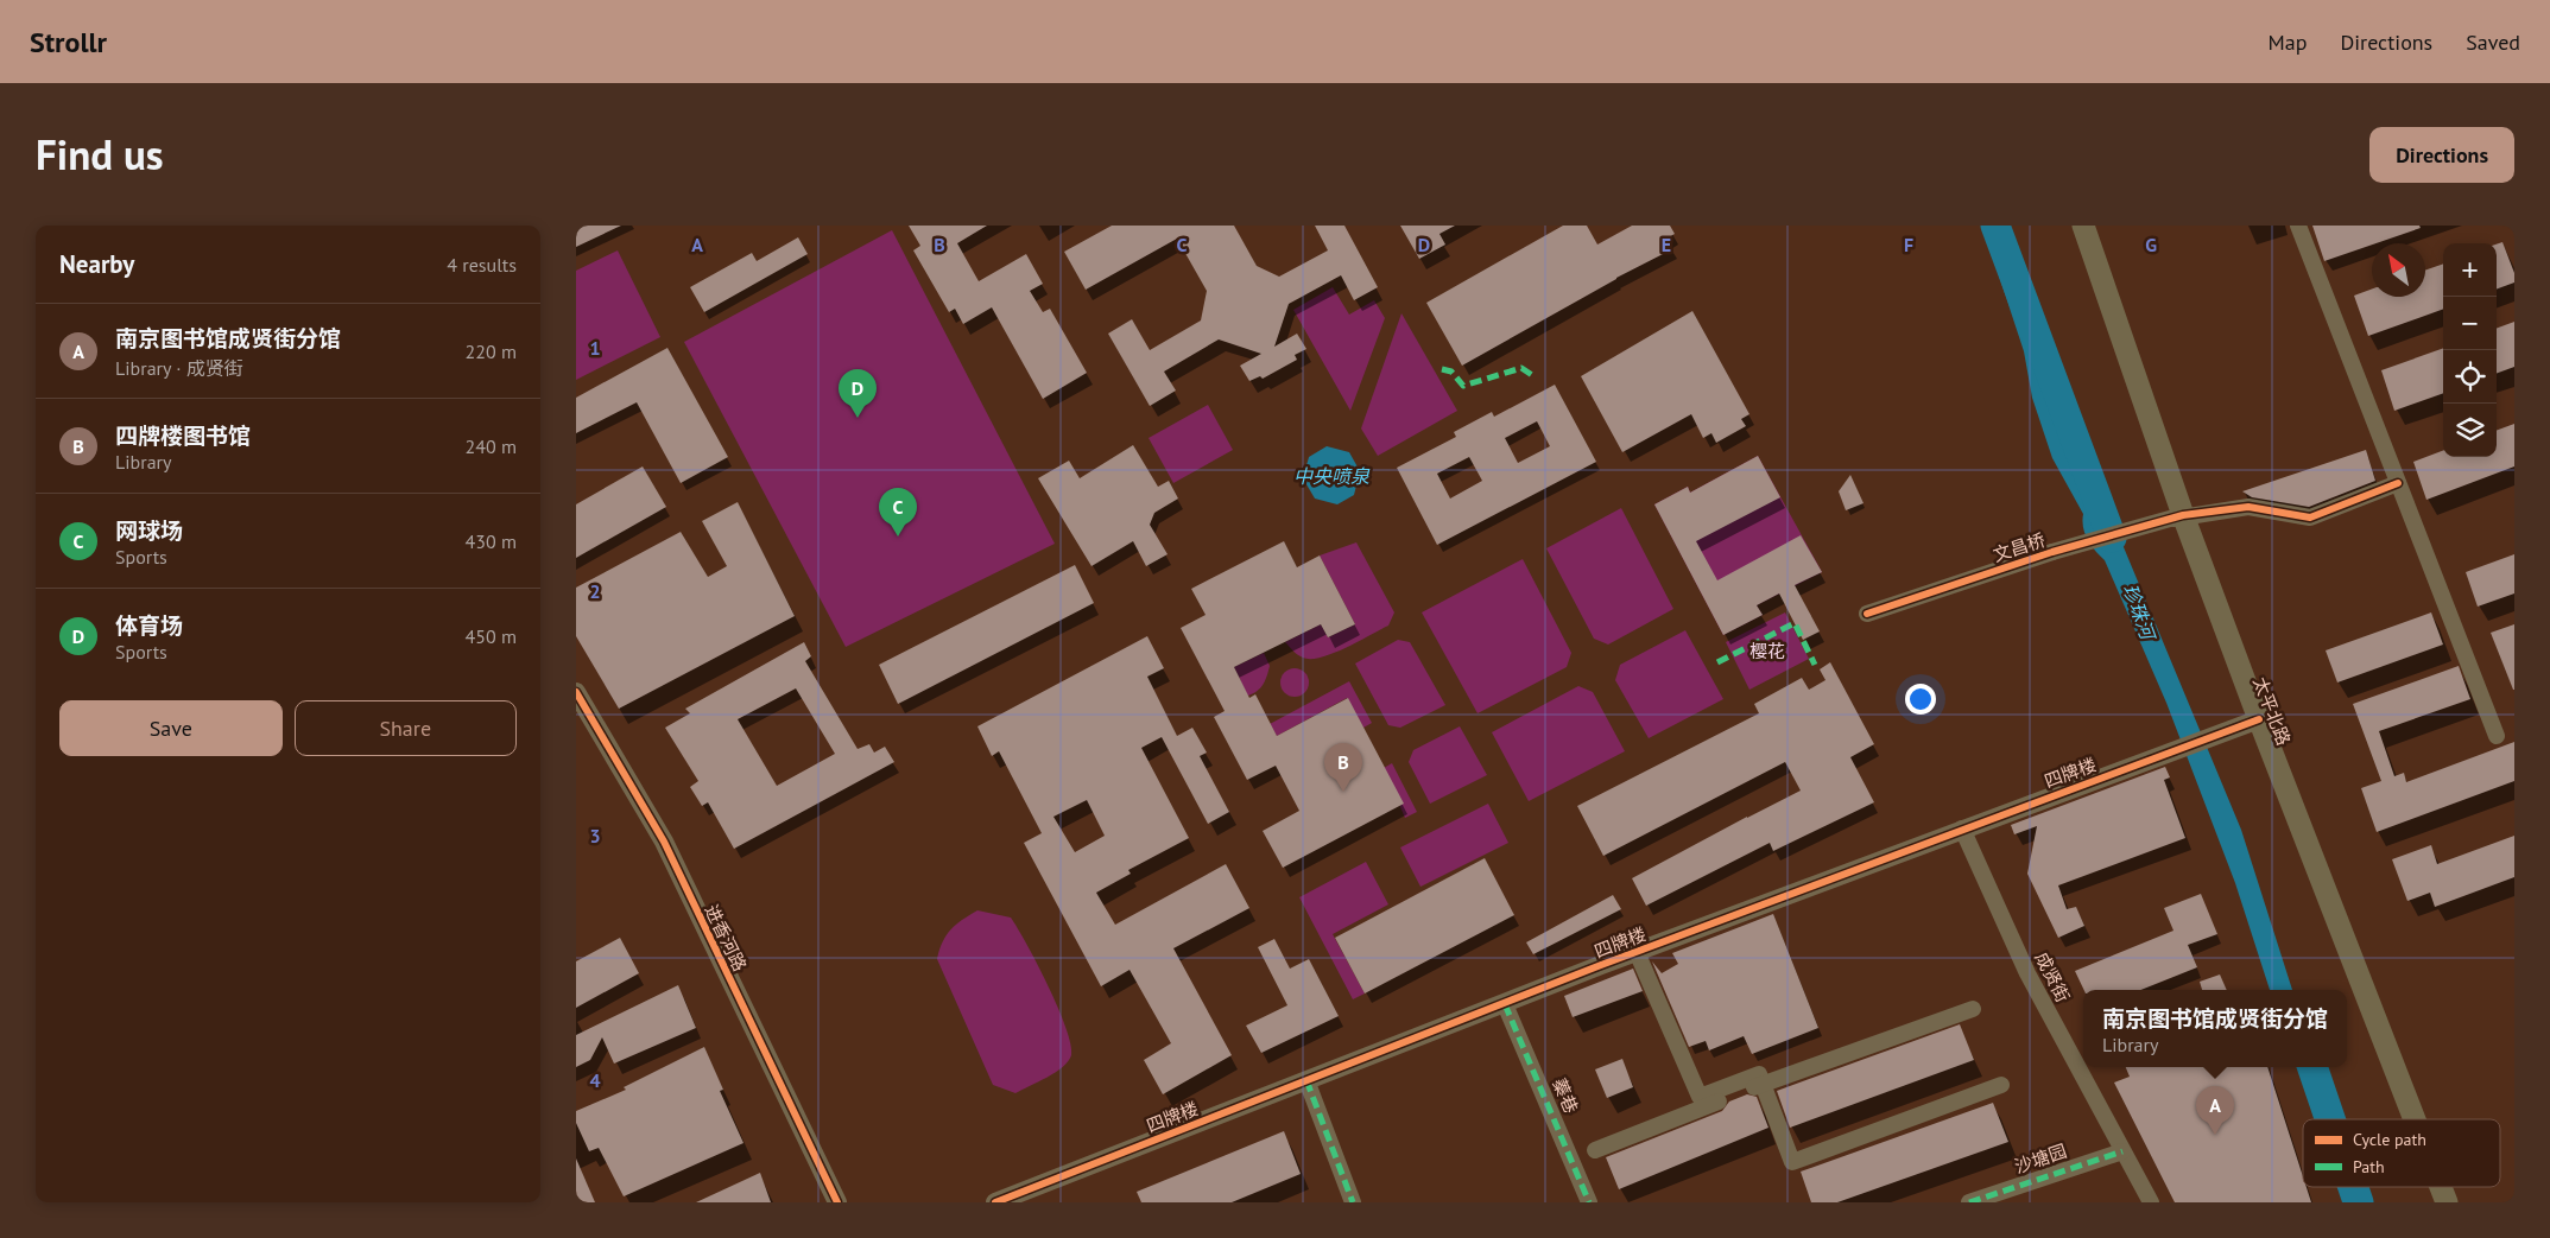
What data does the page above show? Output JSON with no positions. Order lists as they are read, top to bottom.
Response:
{
  "streets": {
    "main road": ["太平北路"],
    "street": [
      "文昌桥",
      "四牌楼",
      "进香河路",
      "成贤街",
      "蓁巷",
      "沙塘园"
    ]
  },
  "crossings": [
    ["文昌桥", "太平北路"],
    ["太平北路", "四牌楼"],
    ["四牌楼", "成贤街"],
    ["四牌楼", "蓁巷"],
    ["成贤街", "沙塘园"]
  ],
  "water": ["中央喷泉", "珍珠河"],
  "parks": ["樱花"],
  "legend": ["Cycle path", "Path"],
  "north": "top left",
  "page": {
    "header": "Strollr",
    "nav": ["Map", "Directions", "Saved"],
    "title": "Find us",
    "buttons": [
      "Directions",
      ["Save", "Share"]
    ],
    "heading": ["Nearby", "4 results"],
    "map_buttons": ["+", "−"],
    "list": [
      {
        "mark": "A",
        "name": "南京图书馆成贤街分馆",
        "note": "Library · 成贤街",
        "value": "220 m"
      },
      {
        "mark": "B",
        "name": "四牌楼图书馆",
        "note": "Library",
        "value": "240 m"
      },
      {
        "mark": "C",
        "name": "网球场",
        "note": "Sports",
        "value": "430 m"
      },
      {
        "mark": "D",
        "name": "体育场",
        "note": "Sports",
        "value": "450 m"
      }
    ],
    "pins": [
      "D",
      "C",
      "B",
      "A"
    ],
    "popup": ["南京图书馆成贤街分馆", "Library"]
  },
  "grid": {
    "columns": [
      "A",
      "B",
      "C",
      "D",
      "E",
      "F",
      "G"
    ],
    "rows": [
      "1",
      "2",
      "3",
      "4"
    ]
  }
}
